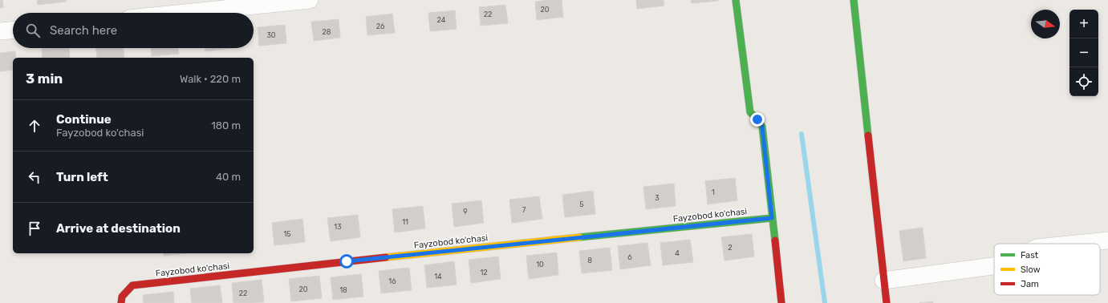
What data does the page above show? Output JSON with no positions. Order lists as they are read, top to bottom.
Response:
{
  "streets": {
    "street": ["Fayzobod ko'chasi"]
  },
  "house_numbers": [
    "20",
    "22",
    "24",
    "26",
    "28",
    "30",
    "1",
    "3",
    "5",
    "7",
    "9",
    "11",
    "13",
    "15",
    "2",
    "4",
    "6",
    "8",
    "10",
    "12",
    "14",
    "16",
    "20",
    "18",
    "22"
  ],
  "legend": ["Fast", "Slow", "Jam"],
  "north": "right",
  "page": {
    "map_buttons": ["+", "−"],
    "search": "Search here",
    "heading": ["3 min", "Walk · 220 m"],
    "list": [
      ["Continue", "Fayzobod ko'chasi", "180 m"],
      ["Turn left", "40 m"],
      "Arrive at destination"
    ]
  }
}
